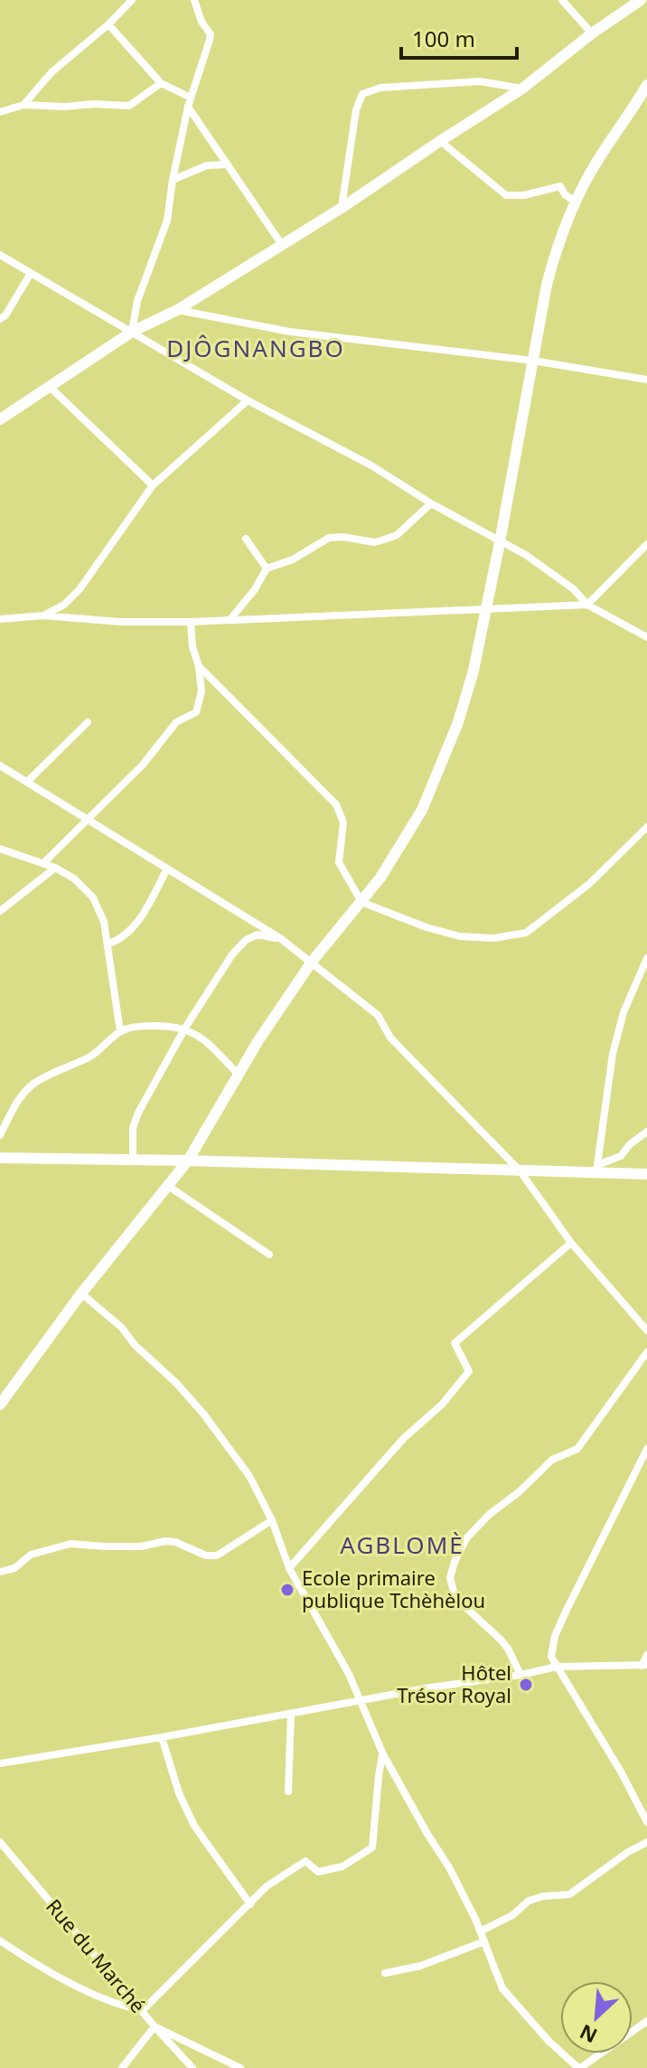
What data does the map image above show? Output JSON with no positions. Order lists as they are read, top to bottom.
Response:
{
  "streets": {
    "street": ["Rue du Marché"]
  },
  "districts": ["DJÔGNANGBO", "AGBLOMÈ"],
  "places": ["Ecole primaire publique Tchèhèlou", "Hôtel Trésor Royal"],
  "scale_bar": "100 m",
  "north": "bottom left"
}
